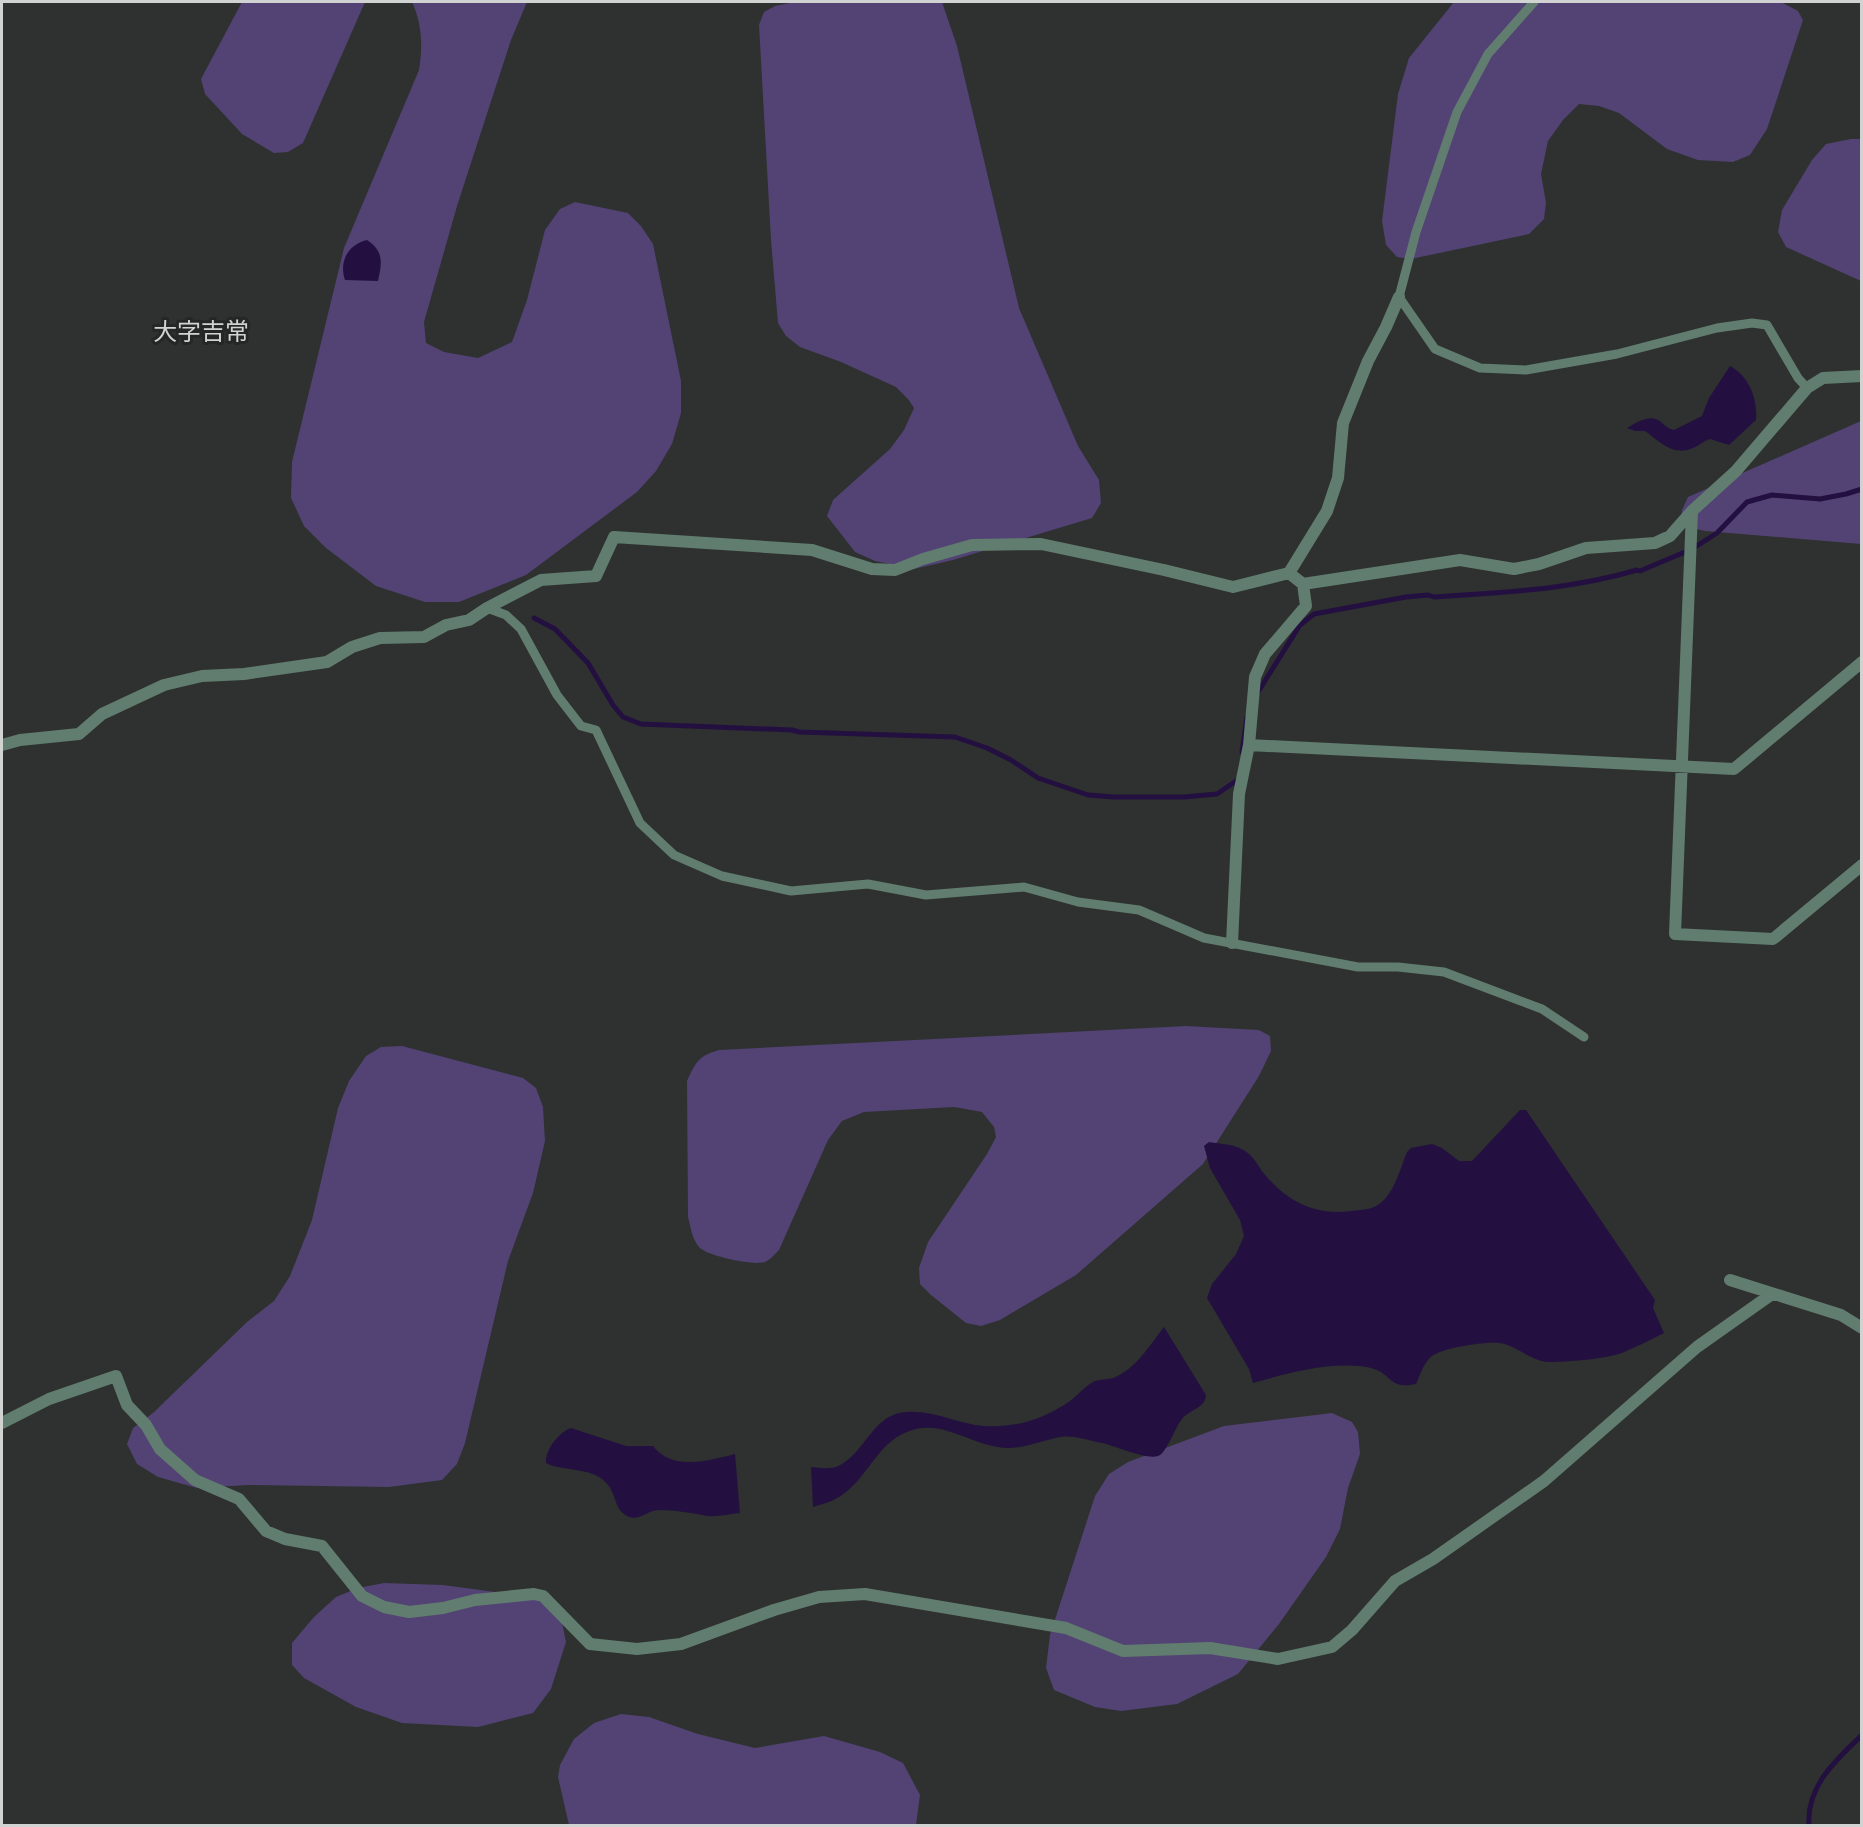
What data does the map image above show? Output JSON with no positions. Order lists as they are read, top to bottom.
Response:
{
  "districts": ["大字吉常"]
}
